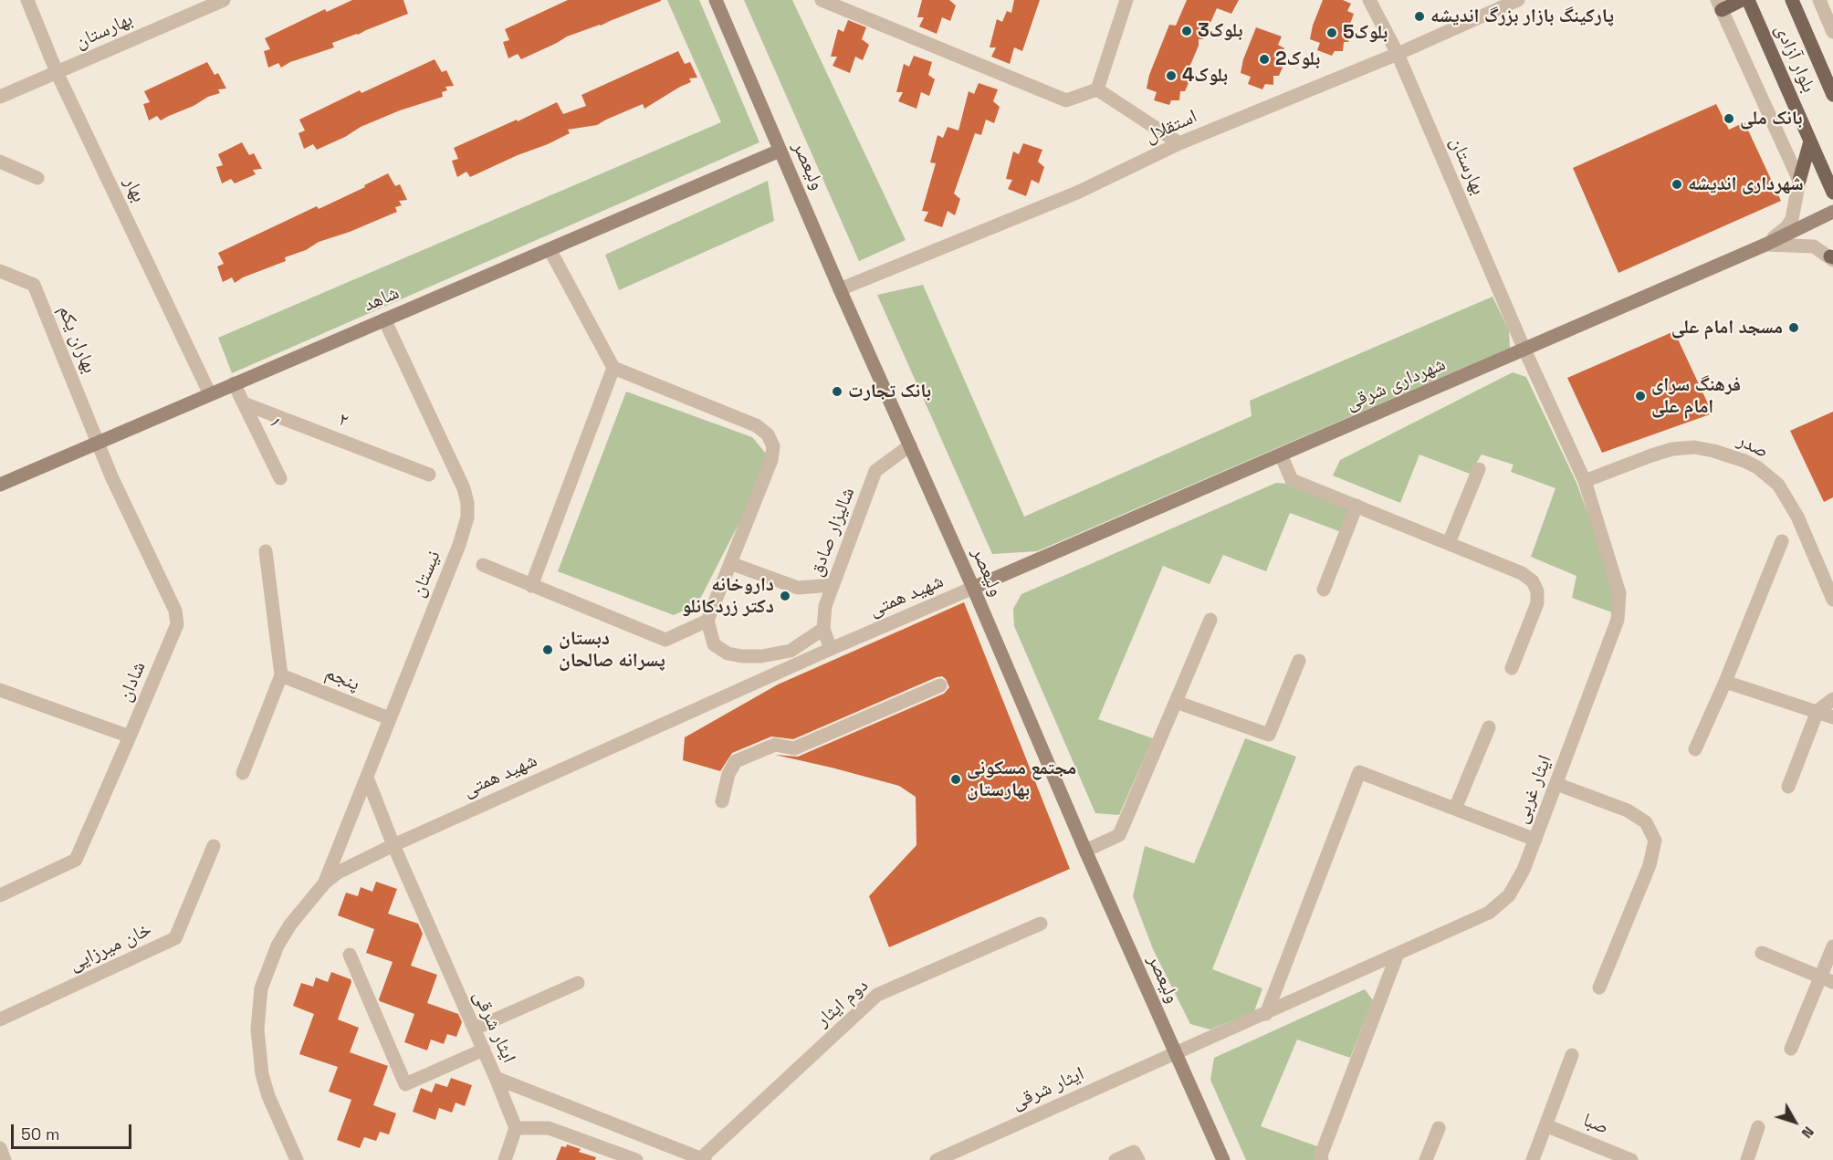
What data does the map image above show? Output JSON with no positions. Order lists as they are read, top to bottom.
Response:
{
  "streets": {
    "main road": [
      "بلوار آزادی",
      "ولیعصر",
      "شاهد",
      "شهرداری شرقی"
    ],
    "street": [
      "بهارستان",
      "استقلال",
      "بهار",
      "بهاران یکم",
      "۲",
      "۱",
      "صدر",
      "شالیزار صادق",
      "نيستان",
      "شهید همتی",
      "پنجم",
      "شادان",
      "ایثار غربی",
      "خان میرزایی",
      "دوم ایثار",
      "ایثار شرقی",
      "صبا"
    ]
  },
  "crossings": [
    ["بهارستان", "استقلال"],
    ["بهارستان", "بهار"],
    ["بهارستان", "شهرداری شرقی"],
    ["بهارستان", "ایثار غربی"],
    ["استقلال", "ولیعصر"],
    ["ولیعصر", "شاهد"],
    ["ولیعصر", "شهرداری شرقی"],
    ["ولیعصر", "شالیزار صادق"],
    ["ولیعصر", "شهید همتی"],
    ["ولیعصر", "ایثار غربی"],
    ["ولیعصر", "ایثار شرقی"],
    ["بهار", "شاهد"],
    ["شاهد", "بهاران یکم"],
    ["شاهد", "۱"],
    ["شاهد", "نيستان"],
    ["شاهد", "شادان"],
    ["بهاران یکم", "شادان"],
    ["شهرداری شرقی", "شهید همتی"],
    ["شهرداری شرقی", "ایثار غربی"],
    ["۲", "۱"],
    ["صدر", "ایثار غربی"],
    ["شالیزار صادق", "شهید همتی"],
    ["نيستان", "شهید همتی"],
    ["نيستان", "پنجم"],
    ["شهید همتی", "ایثار شرقی"],
    ["ایثار غربی", "ایثار شرقی"],
    ["دوم ایثار", "ایثار شرقی"]
  ],
  "places": [
    "پارکینگ بازار بزرگ اندیشه",
    "بلوک3",
    "بلوک5",
    "بلوک2",
    "بلوک4",
    "بانک ملی",
    "شهرداری اندیشه",
    "مسجد امام علی",
    "بانک تجارت",
    "فرهنگ سرای امام علی",
    "داروخانه دکتر زردکانلو",
    "دبستان پسرانه صالحان",
    "مجتمع مسکونی بهارستان"
  ],
  "scale_bar": "50 m",
  "north": "bottom right"
}
